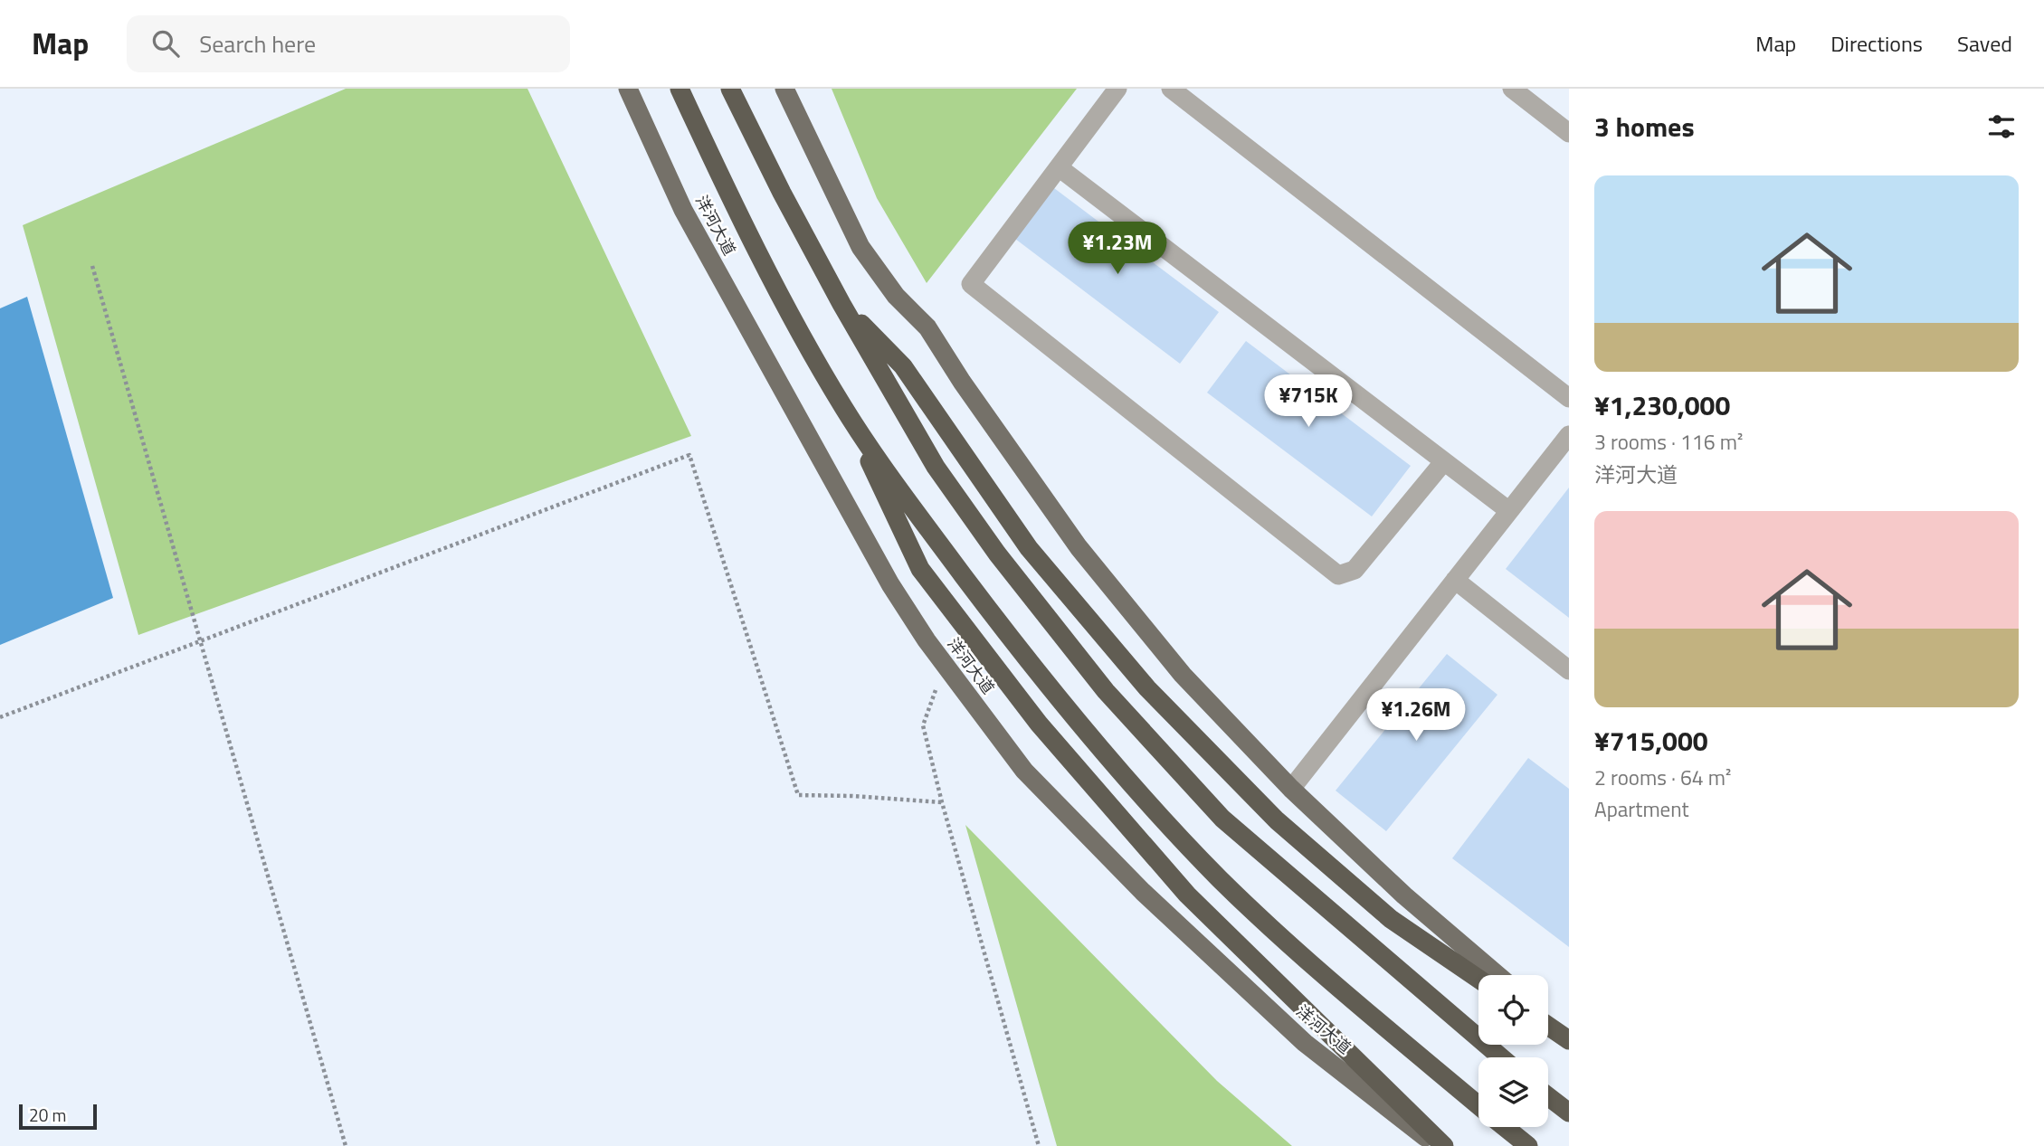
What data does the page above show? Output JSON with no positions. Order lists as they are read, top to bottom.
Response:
{
  "streets": {
    "highway": ["洋河大道"]
  },
  "scale_bar": "20 m",
  "page": {
    "header": "Map",
    "search": "Search here",
    "nav": ["Map", "Directions", "Saved"],
    "heading": "3 homes",
    "list": [
      {
        "name": "¥1,230,000",
        "note": "3 rooms · 116 m² · 洋河大道"
      },
      {
        "name": "¥715,000",
        "note": "2 rooms · 64 m² · Apartment"
      }
    ],
    "price": ["¥1.23M", "¥715K", "¥1.26M"],
    "scale": "20 m"
  }
}
